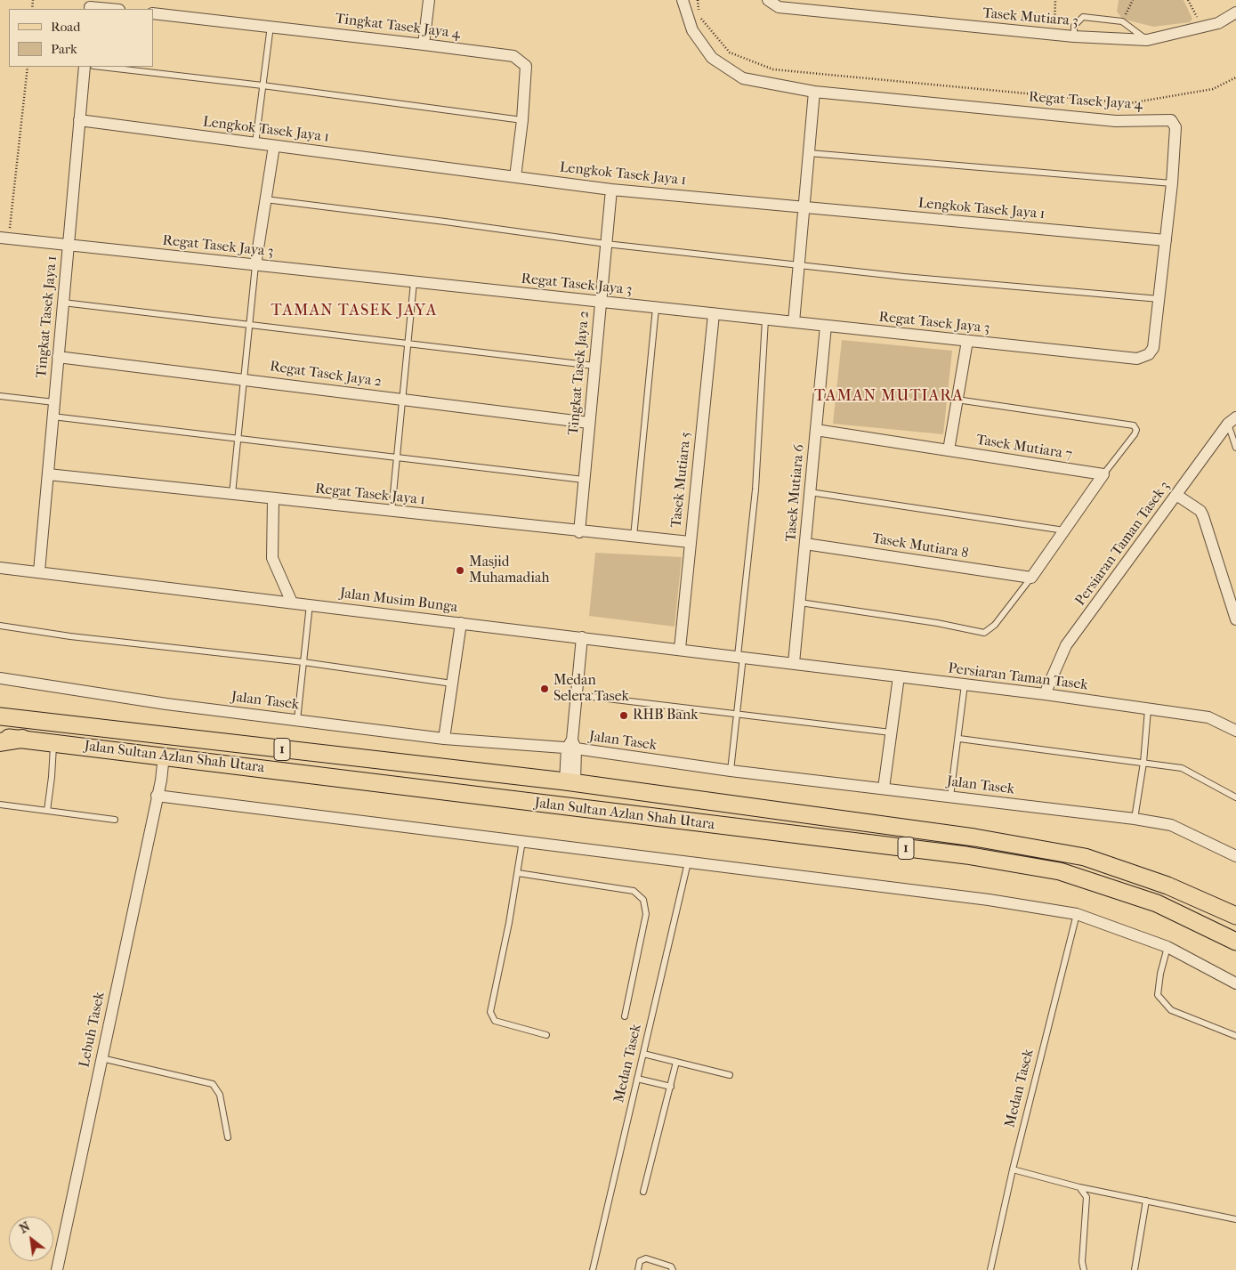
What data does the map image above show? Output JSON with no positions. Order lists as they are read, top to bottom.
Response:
{
  "streets": {
    "main road": ["1", "Jalan Sultan Azlan Shah Utara"],
    "street": [
      "Tasek Mutiara 3",
      "Tingkat Tasek Jaya 4",
      "Regat Tasek Jaya 4",
      "Lengkok Tasek Jaya 1",
      "Regat Tasek Jaya 3",
      "Tingkat Tasek Jaya 1",
      "Tingkat Tasek Jaya 2",
      "Regat Tasek Jaya 2",
      "Tasek Mutiara 7",
      "Tasek Mutiara 5",
      "Tasek Mutiara 6",
      "Regat Tasek Jaya 1",
      "Persiaran Taman Tasek 3",
      "Tasek Mutiara 8",
      "Jalan Musim Bunga",
      "Persiaran Taman Tasek",
      "Jalan Tasek",
      "Lebuh Tasek"
    ],
    "lane": ["Medan Tasek"]
  },
  "crossings": [
    ["Tingkat Tasek Jaya 4", "Lengkok Tasek Jaya 1"],
    ["Regat Tasek Jaya 4", "Lengkok Tasek Jaya 1"],
    ["Regat Tasek Jaya 4", "Regat Tasek Jaya 3"],
    ["Lengkok Tasek Jaya 1", "Tingkat Tasek Jaya 1"],
    ["Lengkok Tasek Jaya 1", "Tingkat Tasek Jaya 2"],
    ["Regat Tasek Jaya 3", "Tingkat Tasek Jaya 1"],
    ["Regat Tasek Jaya 3", "Tingkat Tasek Jaya 2"],
    ["Regat Tasek Jaya 3", "Tasek Mutiara 5"],
    ["Regat Tasek Jaya 3", "Tasek Mutiara 6"],
    ["Tingkat Tasek Jaya 1", "Regat Tasek Jaya 2"],
    ["Tingkat Tasek Jaya 1", "Regat Tasek Jaya 1"],
    ["Tingkat Tasek Jaya 1", "Jalan Musim Bunga"],
    ["Tingkat Tasek Jaya 2", "Regat Tasek Jaya 2"],
    ["Tingkat Tasek Jaya 2", "Regat Tasek Jaya 1"],
    ["Tasek Mutiara 7", "Tasek Mutiara 6"],
    ["Tasek Mutiara 5", "Regat Tasek Jaya 1"],
    ["Tasek Mutiara 5", "Jalan Musim Bunga"],
    ["Tasek Mutiara 6", "Tasek Mutiara 8"],
    ["Tasek Mutiara 6", "Jalan Musim Bunga"],
    ["Tasek Mutiara 6", "Persiaran Taman Tasek"],
    ["Persiaran Taman Tasek 3", "Persiaran Taman Tasek"],
    ["Jalan Musim Bunga", "Persiaran Taman Tasek"],
    ["Jalan Sultan Azlan Shah Utara", "Lebuh Tasek"]
  ],
  "districts": ["TAMAN TASEK JAYA", "TAMAN MUTIARA"],
  "places": ["Masjid Muhamadiah", "Medan Selera Tasek", "RHB Bank"],
  "legend": ["Road", "Park"],
  "north": "top left"
}
